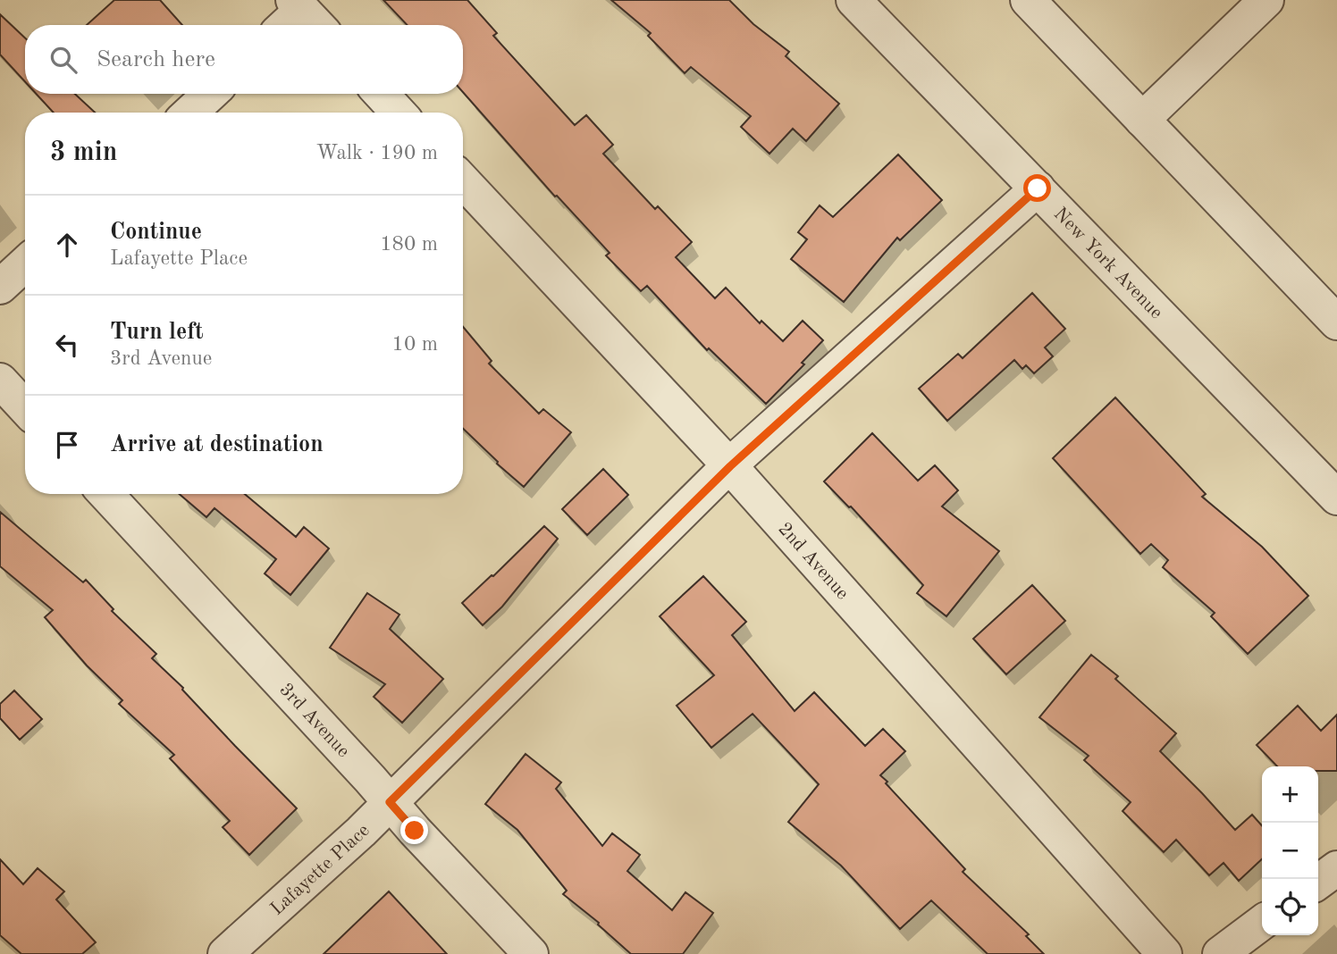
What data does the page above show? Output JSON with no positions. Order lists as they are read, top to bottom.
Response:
{
  "streets": {
    "street": [
      "New York Avenue",
      "2nd Avenue",
      "3rd Avenue",
      "Lafayette Place"
    ]
  },
  "crossings": [
    ["New York Avenue", "Lafayette Place"],
    ["2nd Avenue", "Lafayette Place"],
    ["3rd Avenue", "Lafayette Place"]
  ],
  "page": {
    "search": "Search here",
    "heading": ["3 min", "Walk · 190 m"],
    "list": [
      ["Continue", "Lafayette Place", "180 m"],
      ["Turn left", "3rd Avenue", "10 m"],
      "Arrive at destination"
    ],
    "map_buttons": ["+", "−"]
  }
}
